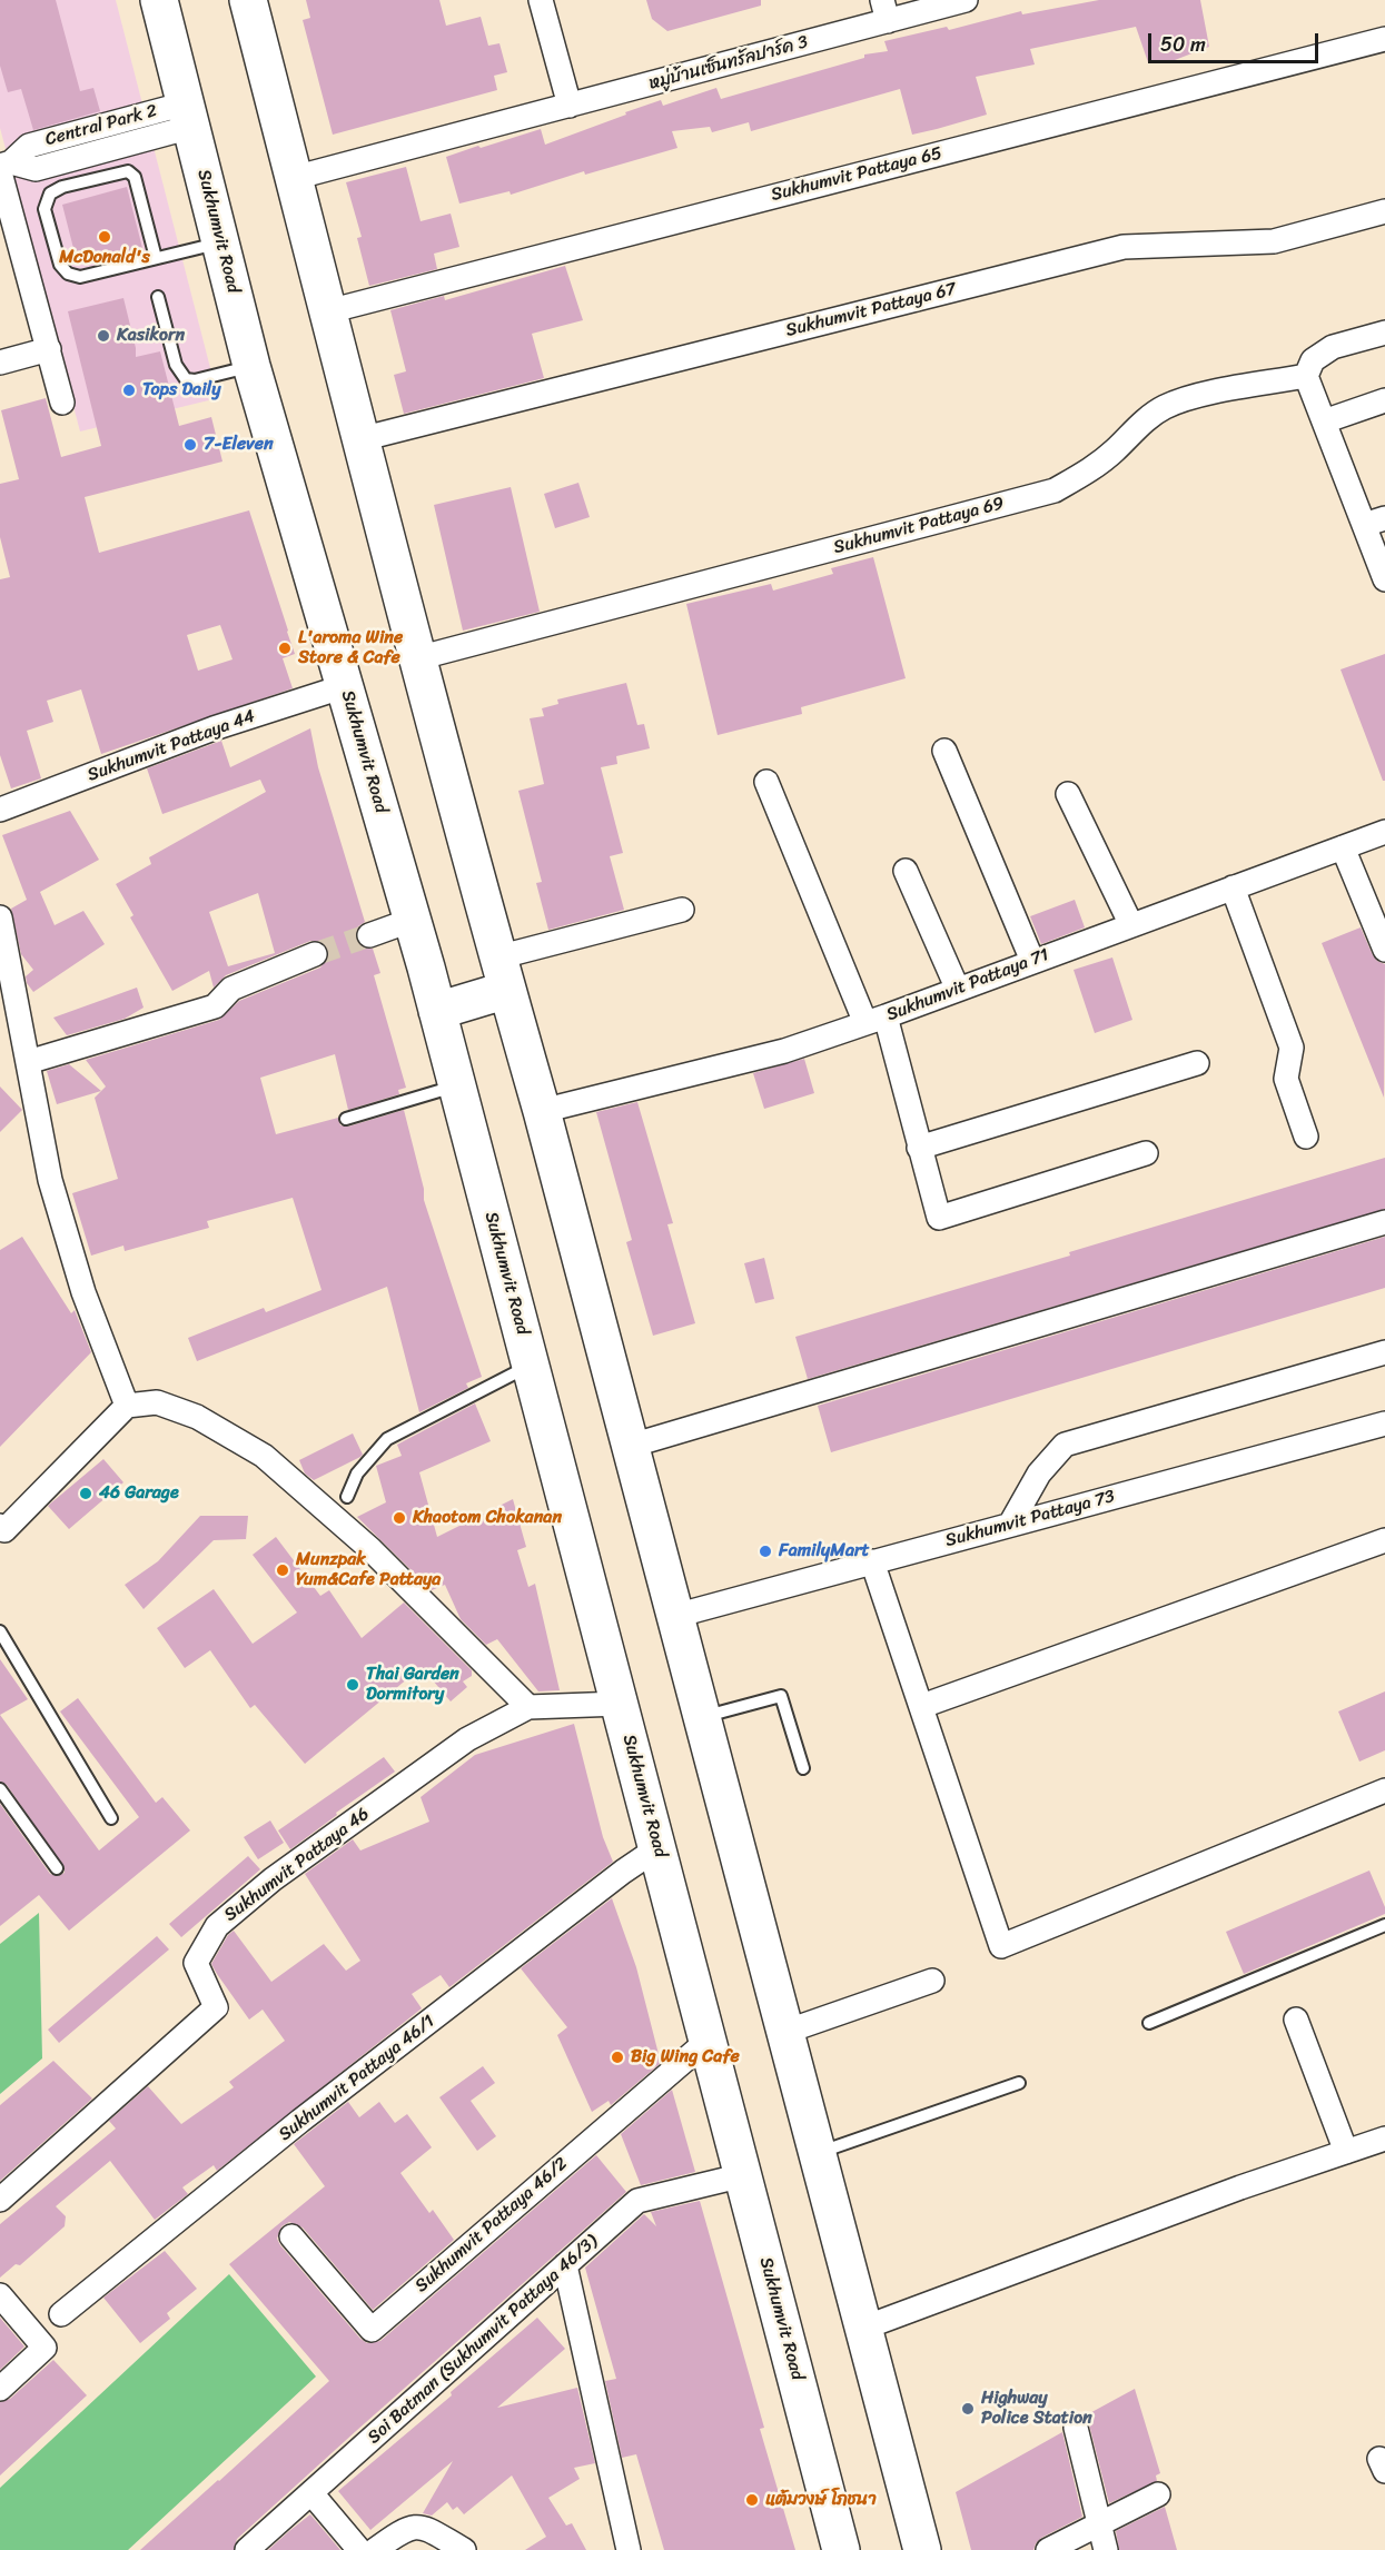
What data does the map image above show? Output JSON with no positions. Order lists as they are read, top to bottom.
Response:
{
  "streets": {
    "highway": ["Sukhumvit Road"],
    "street": [
      "หมู่บ้านเซ็นทรัลปาร์ค 3",
      "Central Park 2",
      "Sukhumvit Pattaya 65",
      "Sukhumvit Pattaya 67",
      "Sukhumvit Pattaya 69",
      "Sukhumvit Pattaya 44",
      "Sukhumvit Pattaya 71",
      "Sukhumvit Pattaya 73",
      "Sukhumvit Pattaya 46",
      "Sukhumvit Pattaya 46/1",
      "Sukhumvit Pattaya 46/2",
      "Soi Batman (Sukhumvit Pattaya 46/3)"
    ]
  },
  "crossings": [
    ["Central Park 2", "Sukhumvit Road"],
    ["Sukhumvit Road", "Sukhumvit Pattaya 44"],
    ["Sukhumvit Road", "Sukhumvit Pattaya 46"],
    ["Sukhumvit Road", "Sukhumvit Pattaya 46/1"],
    ["Sukhumvit Road", "Sukhumvit Pattaya 46/2"],
    ["Sukhumvit Road", "Soi Batman (Sukhumvit Pattaya 46/3)"]
  ],
  "places": [
    "McDonald's",
    "Kasikorn",
    "Tops Daily",
    "7-Eleven",
    "L'aroma Wine Store & Cafe",
    "46 Garage",
    "Khaotom Chokanan",
    "FamilyMart",
    "Munzpak Yum&Cafe Pattaya",
    "Thai Garden Dormitory",
    "Big Wing Cafe",
    "Highway Police Station",
    "แต้มวงษ์ โภชนา"
  ],
  "scale_bar": "50 m"
}
